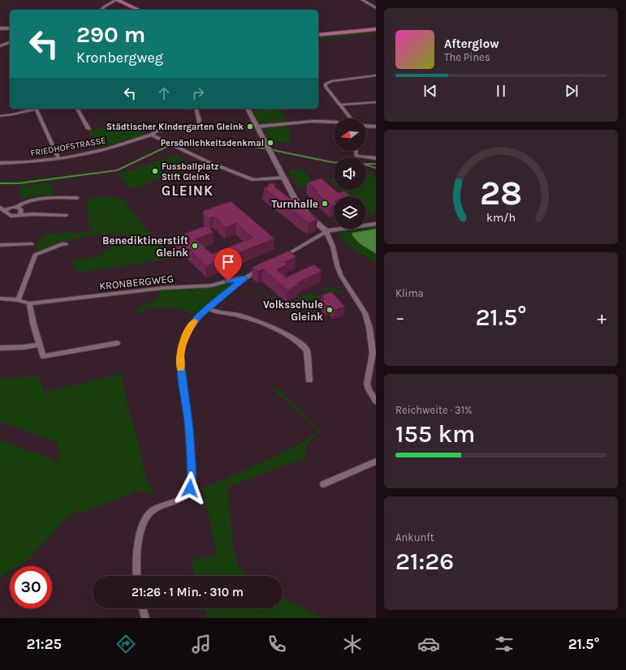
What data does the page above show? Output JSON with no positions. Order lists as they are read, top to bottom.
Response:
{
  "streets": {
    "street": ["FRIEDHOFSTRASSE", "KRONBERGWEG"]
  },
  "districts": ["GLEINK"],
  "places": [
    "Städtischer Kindergarten Gleink",
    "Persönlichkeitsdenkmal",
    "Fussballplatz Stift Gleink",
    "Turnhalle",
    "Benediktinerstift Gleink",
    "Volksschule Gleink"
  ],
  "north": "left",
  "page": {
    "turn": ["290 m", "Kronbergweg"],
    "song": ["Afterglow", "The Pines"],
    "tile": [
      "Klima",
      ["Reichweite · 31%", "155 km"],
      ["Ankunft", "21:26"]
    ],
    "heat": ["−", "21.5°", "+"],
    "limit": "30",
    "trip": "21:26 · 1 Min. · 310 m",
    "tabs": ["21:25", "21.5°"],
    "gauge": ["28", "km/h"]
  }
}
